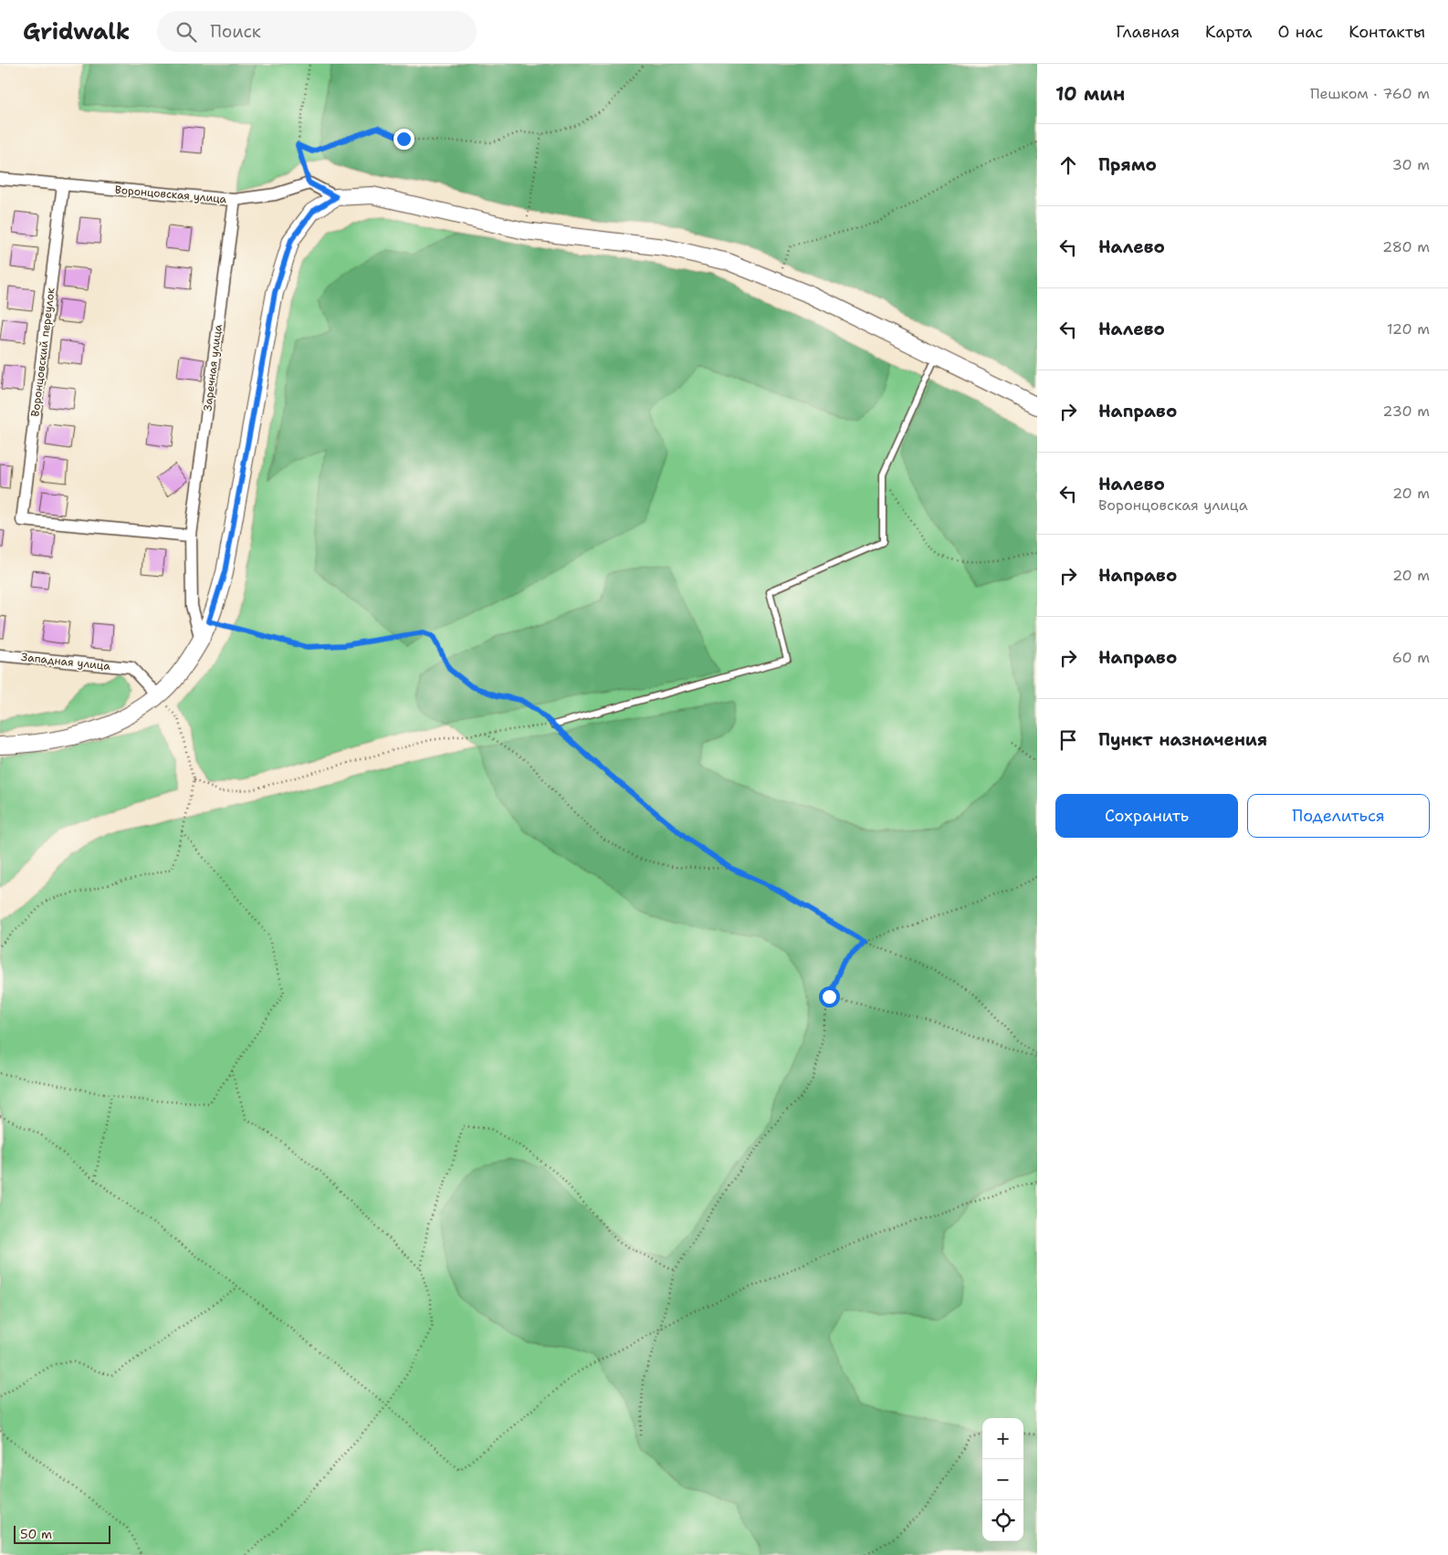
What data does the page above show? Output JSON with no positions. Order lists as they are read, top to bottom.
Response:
{
  "streets": {
    "street": [
      "Воронцовская улица",
      "Воронцовский переулок",
      "Заречная улица",
      "Западная улица"
    ]
  },
  "crossings": [
    ["Воронцовская улица", "Воронцовский переулок"],
    ["Воронцовская улица", "Заречная улица"],
    ["Воронцовский переулок", "Заречная улица"]
  ],
  "scale_bar": "50 m",
  "page": {
    "header": "Gridwalk",
    "search": "Поиск",
    "nav": [
      "Главная",
      "Карта",
      "О нас",
      "Контакты"
    ],
    "heading": ["10 мин", "Пешком · 760 m"],
    "list": [
      ["Прямо", "30 m"],
      ["Налево", "280 m"],
      ["Налево", "120 m"],
      ["Направо", "230 m"],
      ["Налево", "Воронцовская улица", "20 m"],
      ["Направо", "20 m"],
      ["Направо", "60 m"],
      "Пункт назначения"
    ],
    "buttons": ["Сохранить", "Поделиться"],
    "map_buttons": ["+", "−"],
    "scale": "50 m"
  }
}
